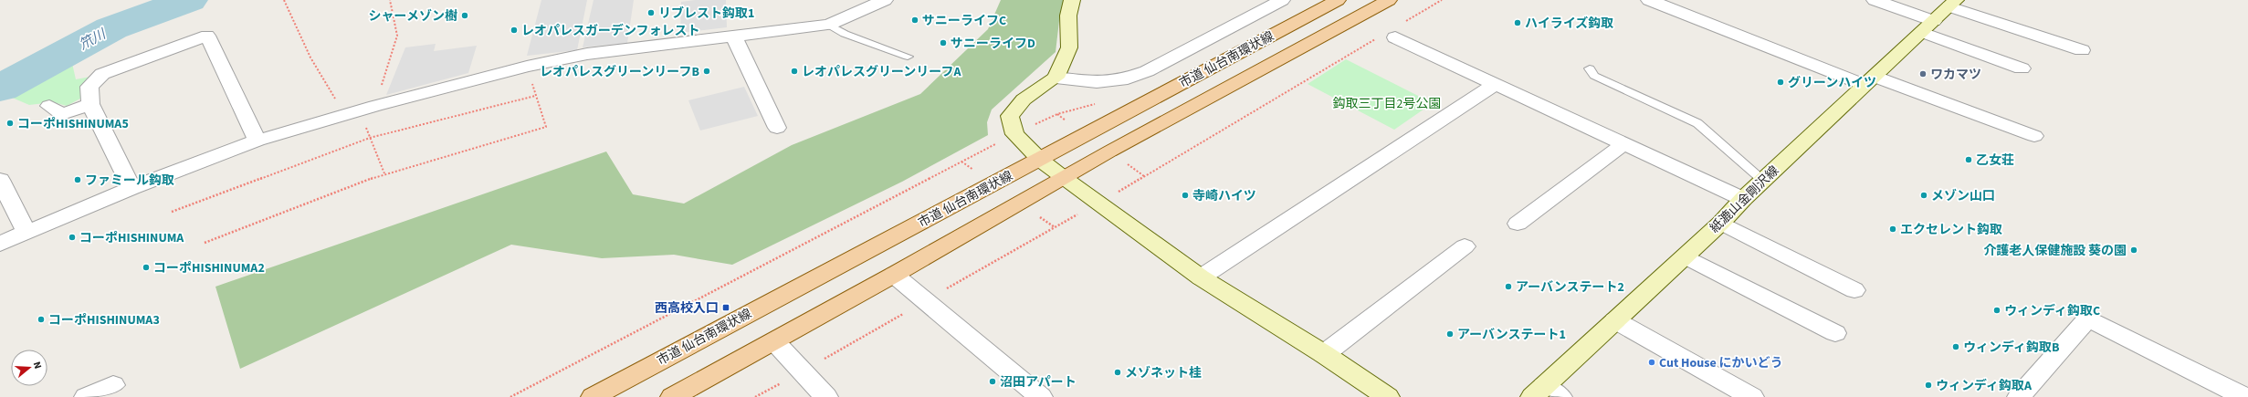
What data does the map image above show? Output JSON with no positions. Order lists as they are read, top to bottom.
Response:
{
  "streets": {
    "main road": ["市道 仙台南環状線"],
    "street": ["紙漉山金剛沢線"]
  },
  "water": ["笊川"],
  "parks": ["鈎取三丁目2号公園"],
  "places": {
    "other": [
      "リブレスト鈎取1",
      "シャーメゾン樹",
      "サニーライフC",
      "ハイライズ鈎取",
      "レオパレスガーデンフォレスト",
      "サニーライフD",
      "レオパレスグリーンリーフB",
      "レオパレスグリーンリーフA",
      "ワカマツ",
      "グリーンハイツ",
      "コーポHISHINUMA5",
      "乙女荘",
      "ファミール鈎取",
      "寺崎ハイツ",
      "メゾン山口",
      "エクセレント鈎取",
      "コーポHISHINUMA",
      "介護老人保健施設 葵の園",
      "コーポHISHINUMA2",
      "アーバンステート2",
      "ウィンディ鈎取C",
      "コーポHISHINUMA3",
      "アーバンステート1",
      "ウィンディ鈎取B",
      "Cut House にかいどう",
      "メゾネット桂",
      "沼田アパート",
      "ウィンディ鈎取A"
    ],
    "transit": ["西高校入口"]
  },
  "north": "right"
}
